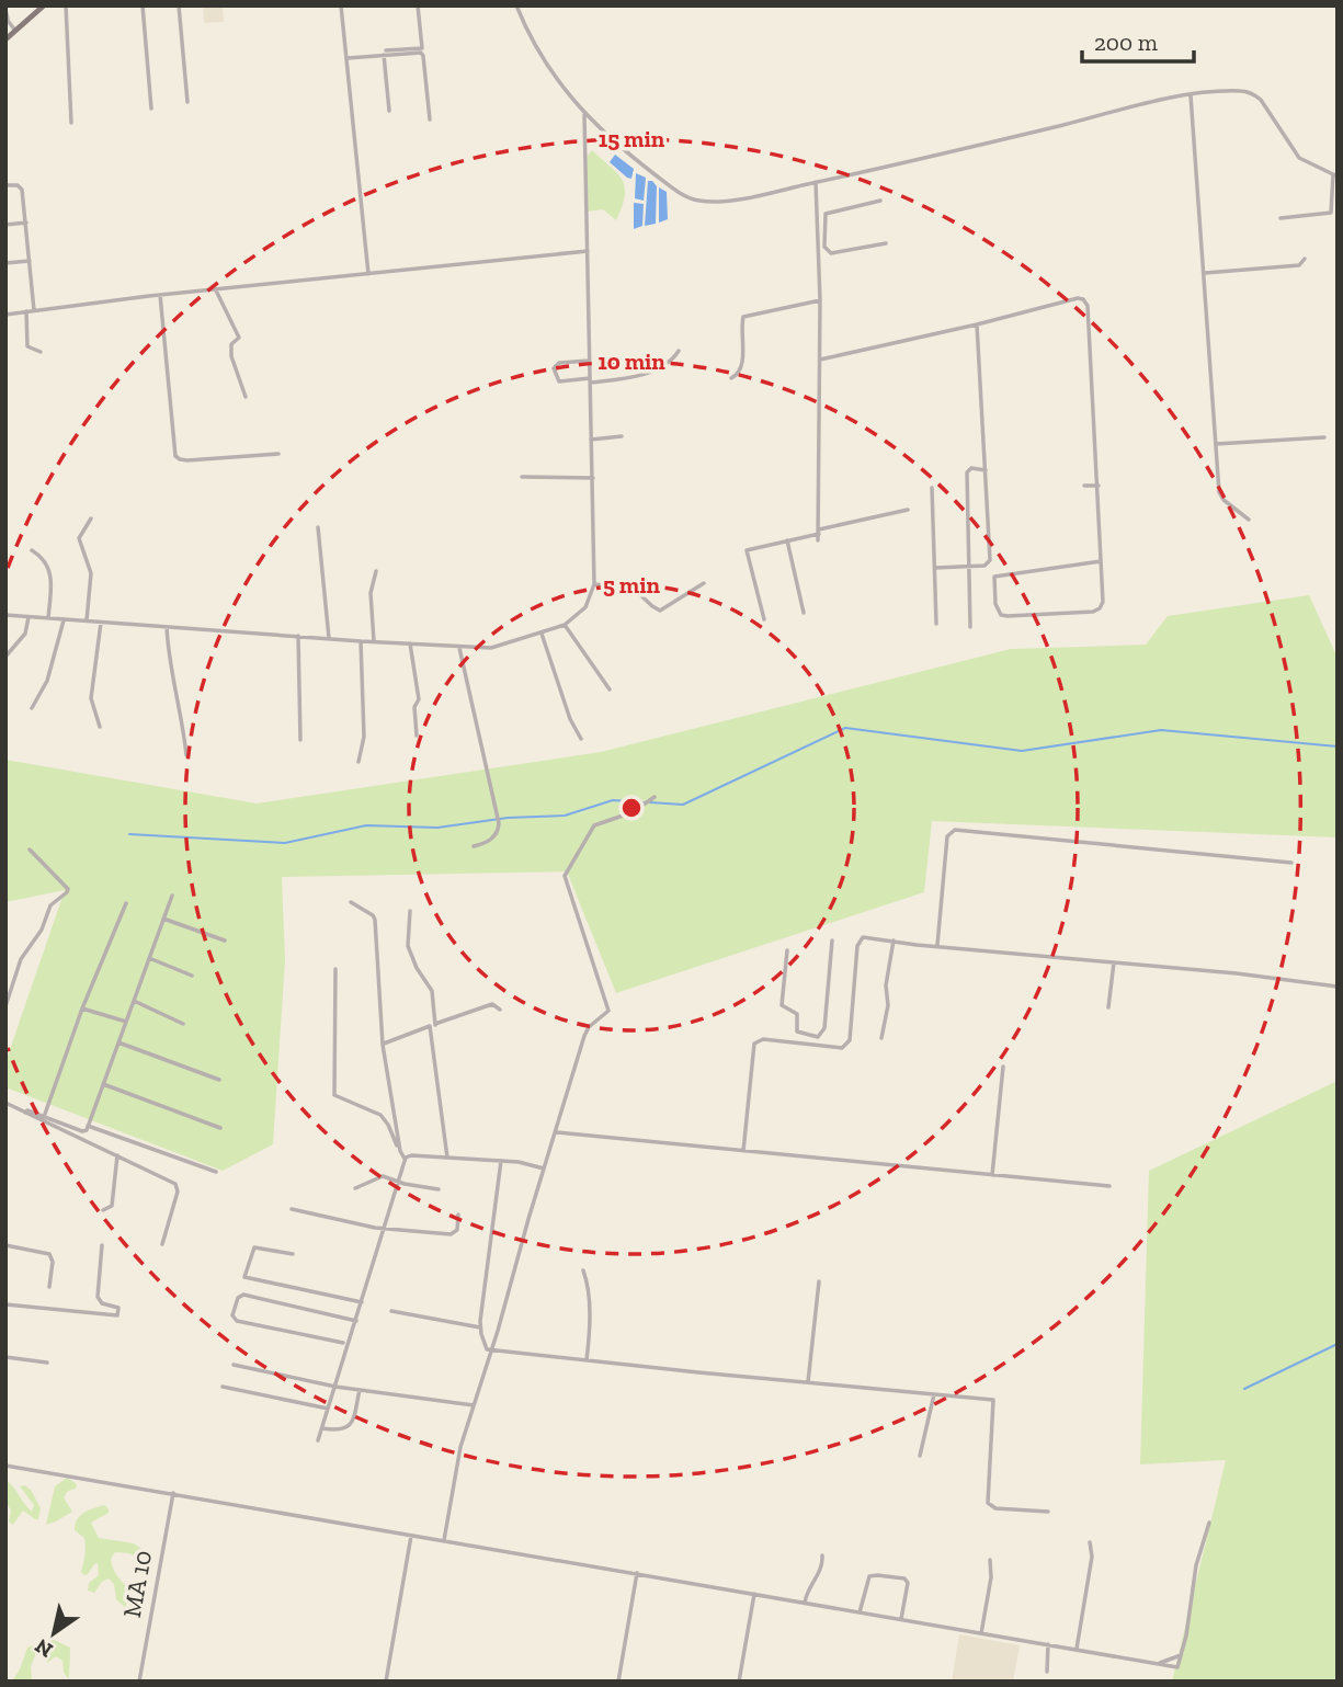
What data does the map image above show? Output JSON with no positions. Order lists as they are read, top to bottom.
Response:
{
  "streets": {
    "street": ["MA 10"]
  },
  "scale_bar": "200 m",
  "north": "bottom left",
  "rings": ["15 min", "10 min", "5 min"]
}
